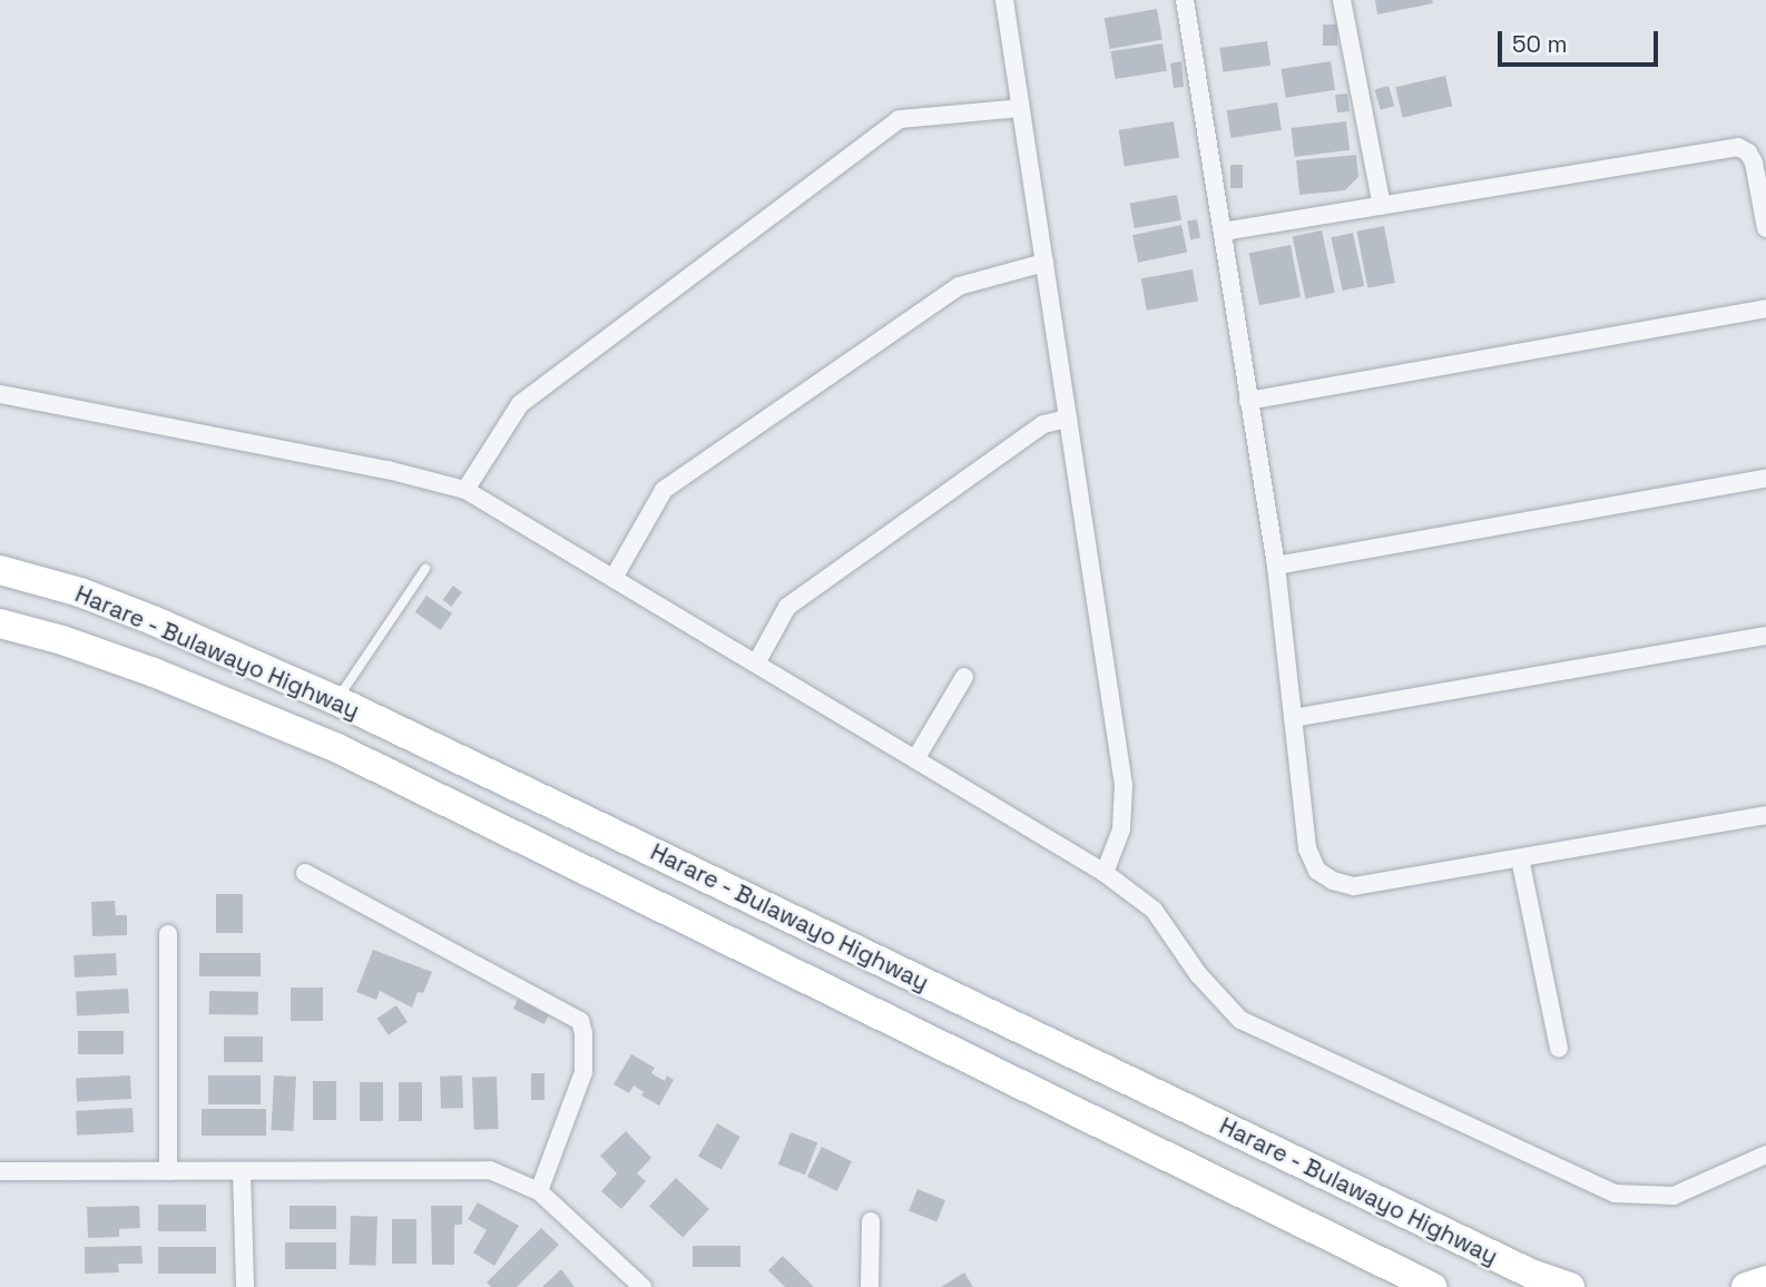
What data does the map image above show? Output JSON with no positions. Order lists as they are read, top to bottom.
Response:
{
  "streets": {
    "highway": ["Harare - Bulawayo Highway"]
  },
  "scale_bar": "50 m"
}
